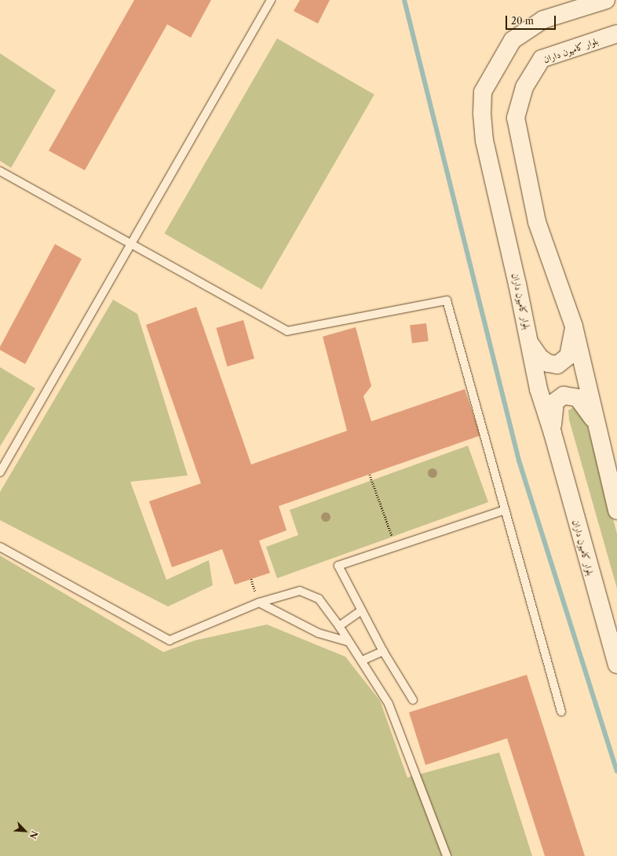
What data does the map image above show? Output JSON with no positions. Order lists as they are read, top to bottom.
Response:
{
  "streets": {
    "main road": ["بلوار کامیون داران"]
  },
  "scale_bar": "20 m",
  "north": "bottom right"
}
